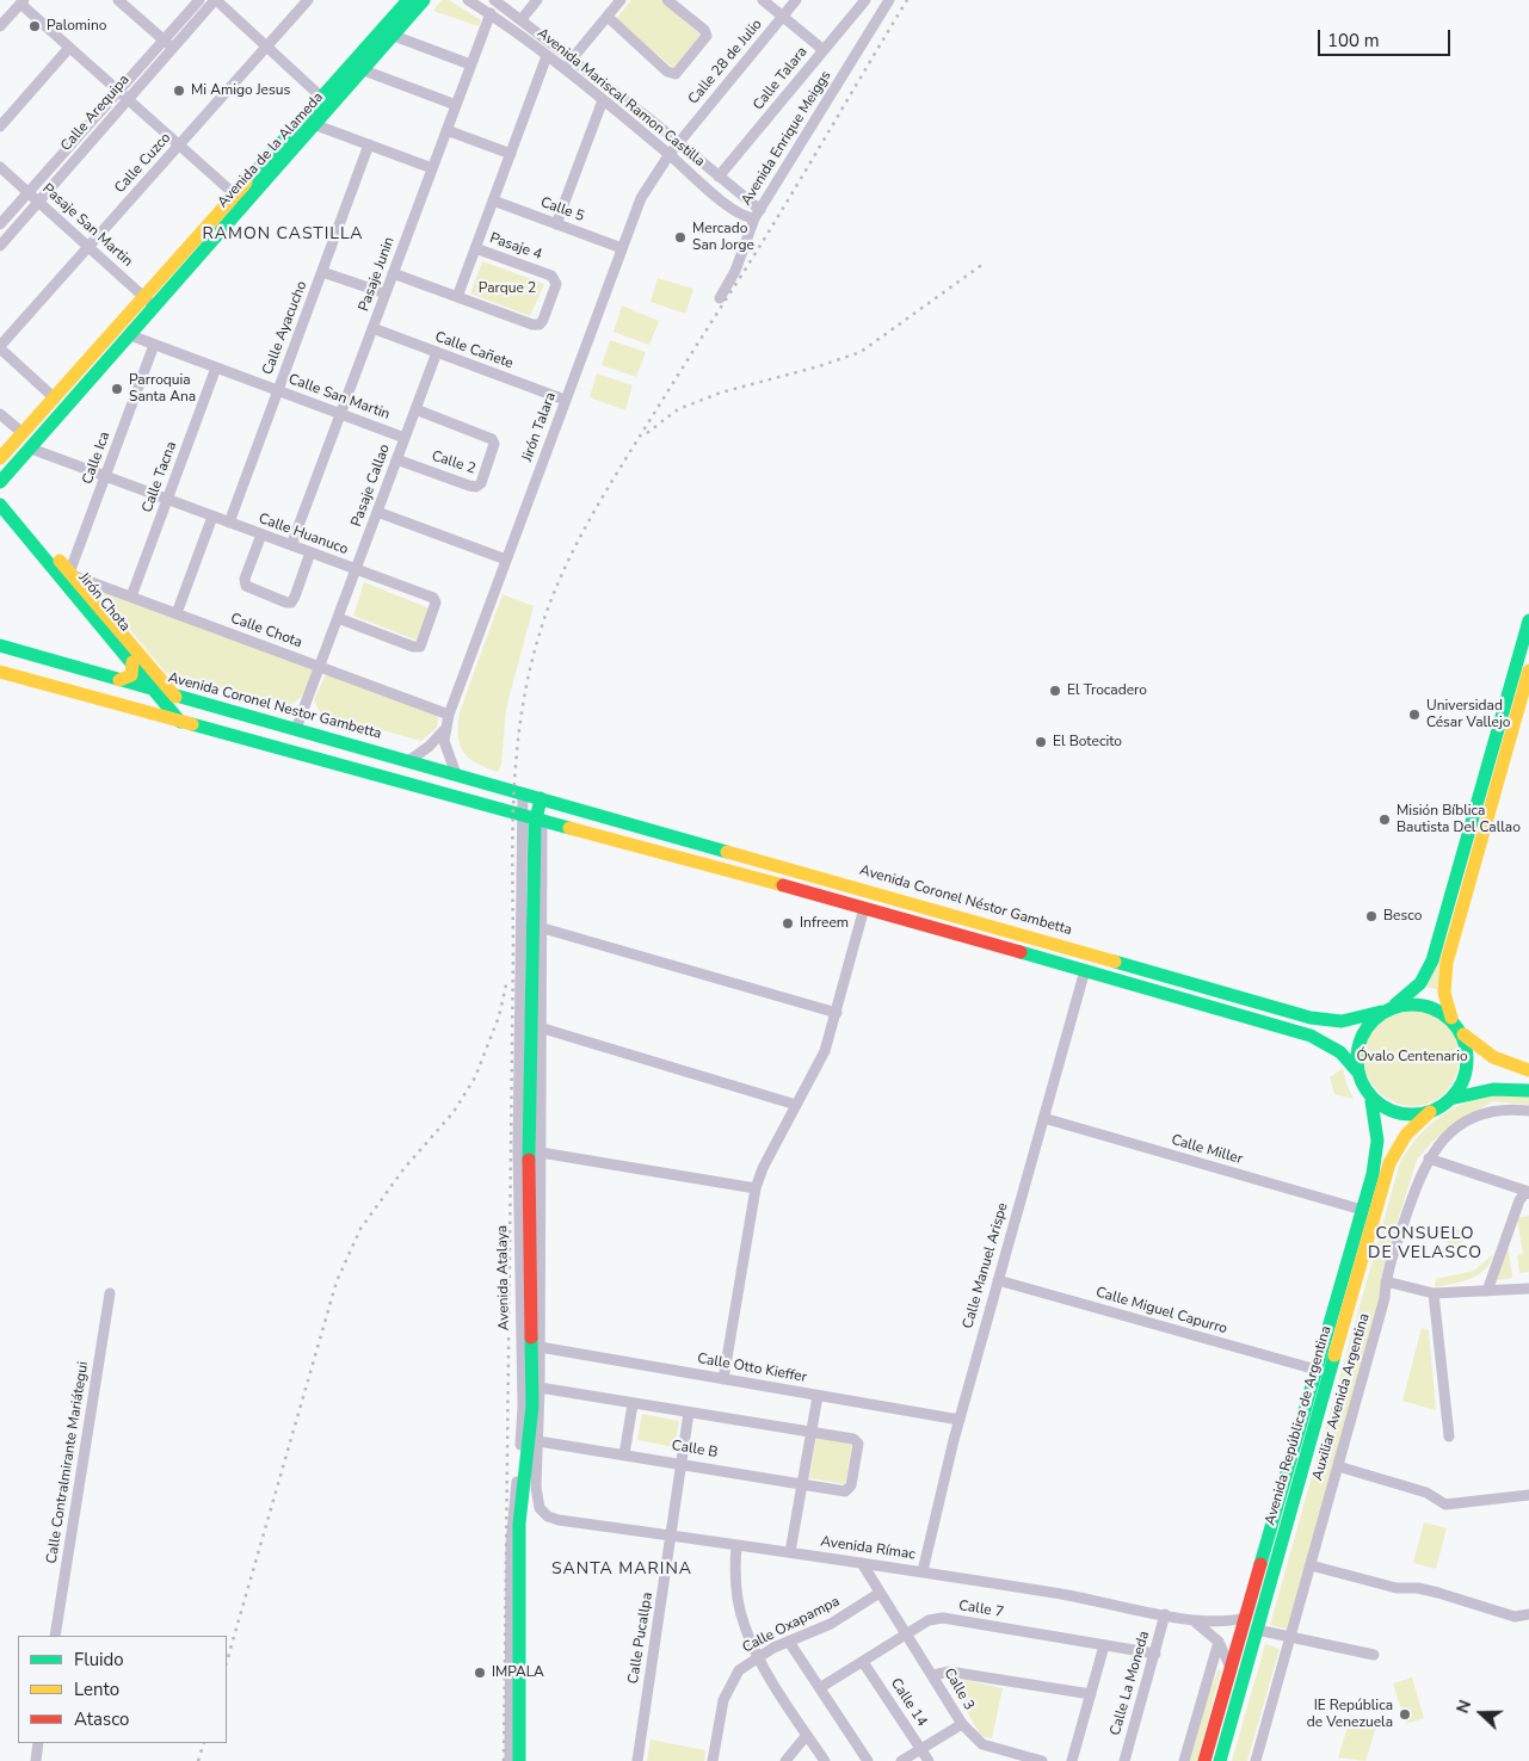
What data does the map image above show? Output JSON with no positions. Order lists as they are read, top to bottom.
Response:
{
  "streets": {
    "main road": [
      "Avenida de la Alameda",
      "Jirón Chota",
      "Avenida Coronel Nestor Gambetta",
      "Avenida Coronel Néstor Gambetta",
      "Avenida Atalaya",
      "Avenida República de Argentina"
    ],
    "street": [
      "Calle 28 de Julio",
      "Calle Talara",
      "Avenida Mariscal Ramon Castilla",
      "Calle Arequipa",
      "Avenida Enrique Meiggs",
      "Calle Cuzco",
      "Calle 5",
      "Pasaje San Martin",
      "Pasaje 4",
      "Pasaje Junin",
      "Calle Ayacucho",
      "Calle Cañete",
      "Calle San Martin",
      "Jirón Talara",
      "Calle Ica",
      "Calle 2",
      "Calle Tacna",
      "Pasaje Callao",
      "Calle Huanuco",
      "Calle Chota",
      "Calle Miller",
      "Calle Manuel Arispe",
      "Calle Miguel Capurro",
      "Calle Otto Kieffer",
      "Auxiliar Avenida Argentina",
      "Calle B",
      "Calle Contralmirante Mariátegui",
      "Avenida Rímac",
      "Calle 7",
      "Calle Oxapampa",
      "Calle Pucallpa",
      "Calle La Moneda",
      "Calle 3",
      "Calle 14"
    ]
  },
  "crossings": [
    ["Calle 28 de Julio", "Avenida Mariscal Ramon Castilla"],
    ["Calle 28 de Julio", "Jirón Talara"],
    ["Calle Talara", "Avenida Mariscal Ramon Castilla"],
    ["Avenida Mariscal Ramon Castilla", "Avenida Enrique Meiggs"],
    ["Avenida Mariscal Ramon Castilla", "Pasaje Junin"],
    ["Avenida Mariscal Ramon Castilla", "Jirón Talara"],
    ["Calle Arequipa", "Pasaje San Martin"],
    ["Avenida de la Alameda", "Pasaje San Martin"],
    ["Avenida de la Alameda", "Calle San Martin"],
    ["Avenida de la Alameda", "Calle Huanuco"],
    ["Calle Cuzco", "Pasaje San Martin"],
    ["Calle 5", "Jirón Talara"],
    ["Pasaje 4", "Pasaje Junin"],
    ["Pasaje Junin", "Calle Cañete"],
    ["Pasaje Junin", "Calle San Martin"],
    ["Pasaje Junin", "Calle Huanuco"],
    ["Calle Ayacucho", "Calle San Martin"],
    ["Calle Ayacucho", "Calle Huanuco"],
    ["Calle Cañete", "Jirón Talara"],
    ["Calle Cañete", "Pasaje Callao"],
    ["Calle San Martin", "Calle Ica"],
    ["Calle San Martin", "Calle Tacna"],
    ["Calle San Martin", "Pasaje Callao"],
    ["Jirón Talara", "Calle Chota"],
    ["Jirón Talara", "Avenida Coronel Nestor Gambetta"],
    ["Calle Ica", "Calle Huanuco"],
    ["Calle Ica", "Jirón Chota"],
    ["Calle Ica", "Calle Chota"],
    ["Calle 2", "Pasaje Callao"],
    ["Calle Tacna", "Calle Huanuco"],
    ["Calle Tacna", "Calle Chota"],
    ["Pasaje Callao", "Calle Huanuco"],
    ["Pasaje Callao", "Calle Chota"],
    ["Pasaje Callao", "Avenida Coronel Nestor Gambetta"],
    ["Jirón Chota", "Calle Chota"],
    ["Jirón Chota", "Avenida Coronel Nestor Gambetta"],
    ["Avenida Coronel Nestor Gambetta", "Avenida Coronel Néstor Gambetta"],
    ["Avenida Coronel Nestor Gambetta", "Avenida Atalaya"],
    ["Avenida Coronel Néstor Gambetta", "Avenida Atalaya"],
    ["Avenida Coronel Néstor Gambetta", "Avenida República de Argentina"],
    ["Calle Miller", "Calle Manuel Arispe"],
    ["Calle Miller", "Avenida República de Argentina"],
    ["Calle Manuel Arispe", "Calle Miguel Capurro"],
    ["Calle Manuel Arispe", "Calle Otto Kieffer"],
    ["Calle Manuel Arispe", "Avenida Rímac"],
    ["Avenida Atalaya", "Calle Otto Kieffer"],
    ["Avenida Atalaya", "Calle B"],
    ["Avenida Atalaya", "Avenida Rímac"],
    ["Calle Miguel Capurro", "Avenida República de Argentina"],
    ["Avenida República de Argentina", "Avenida Rímac"],
    ["Calle B", "Calle Pucallpa"],
    ["Avenida Rímac", "Calle Pucallpa"],
    ["Avenida Rímac", "Calle La Moneda"],
    ["Calle 7", "Calle La Moneda"],
    ["Calle 7", "Calle 3"],
    ["Calle 7", "Calle 14"],
    ["Calle Oxapampa", "Calle 3"]
  ],
  "districts": ["RAMON CASTILLA", "CONSUELO DE VELASCO", "SANTA MARINA"],
  "parks": ["Parque 2", "Óvalo Centenario"],
  "places": [
    "Palomino",
    "Mi Amigo Jesus",
    "Mercado San Jorge",
    "Parroquia Santa Ana",
    "El Trocadero",
    "Universidad César Vallejo",
    "El Botecito",
    "Misión Bíblica Bautista Del Callao",
    "Besco",
    "Infreem",
    "IMPALA",
    "IE República de Venezuela"
  ],
  "legend": ["Fluido", "Lento", "Atasco"],
  "scale_bar": "100 m",
  "north": "left"
}
